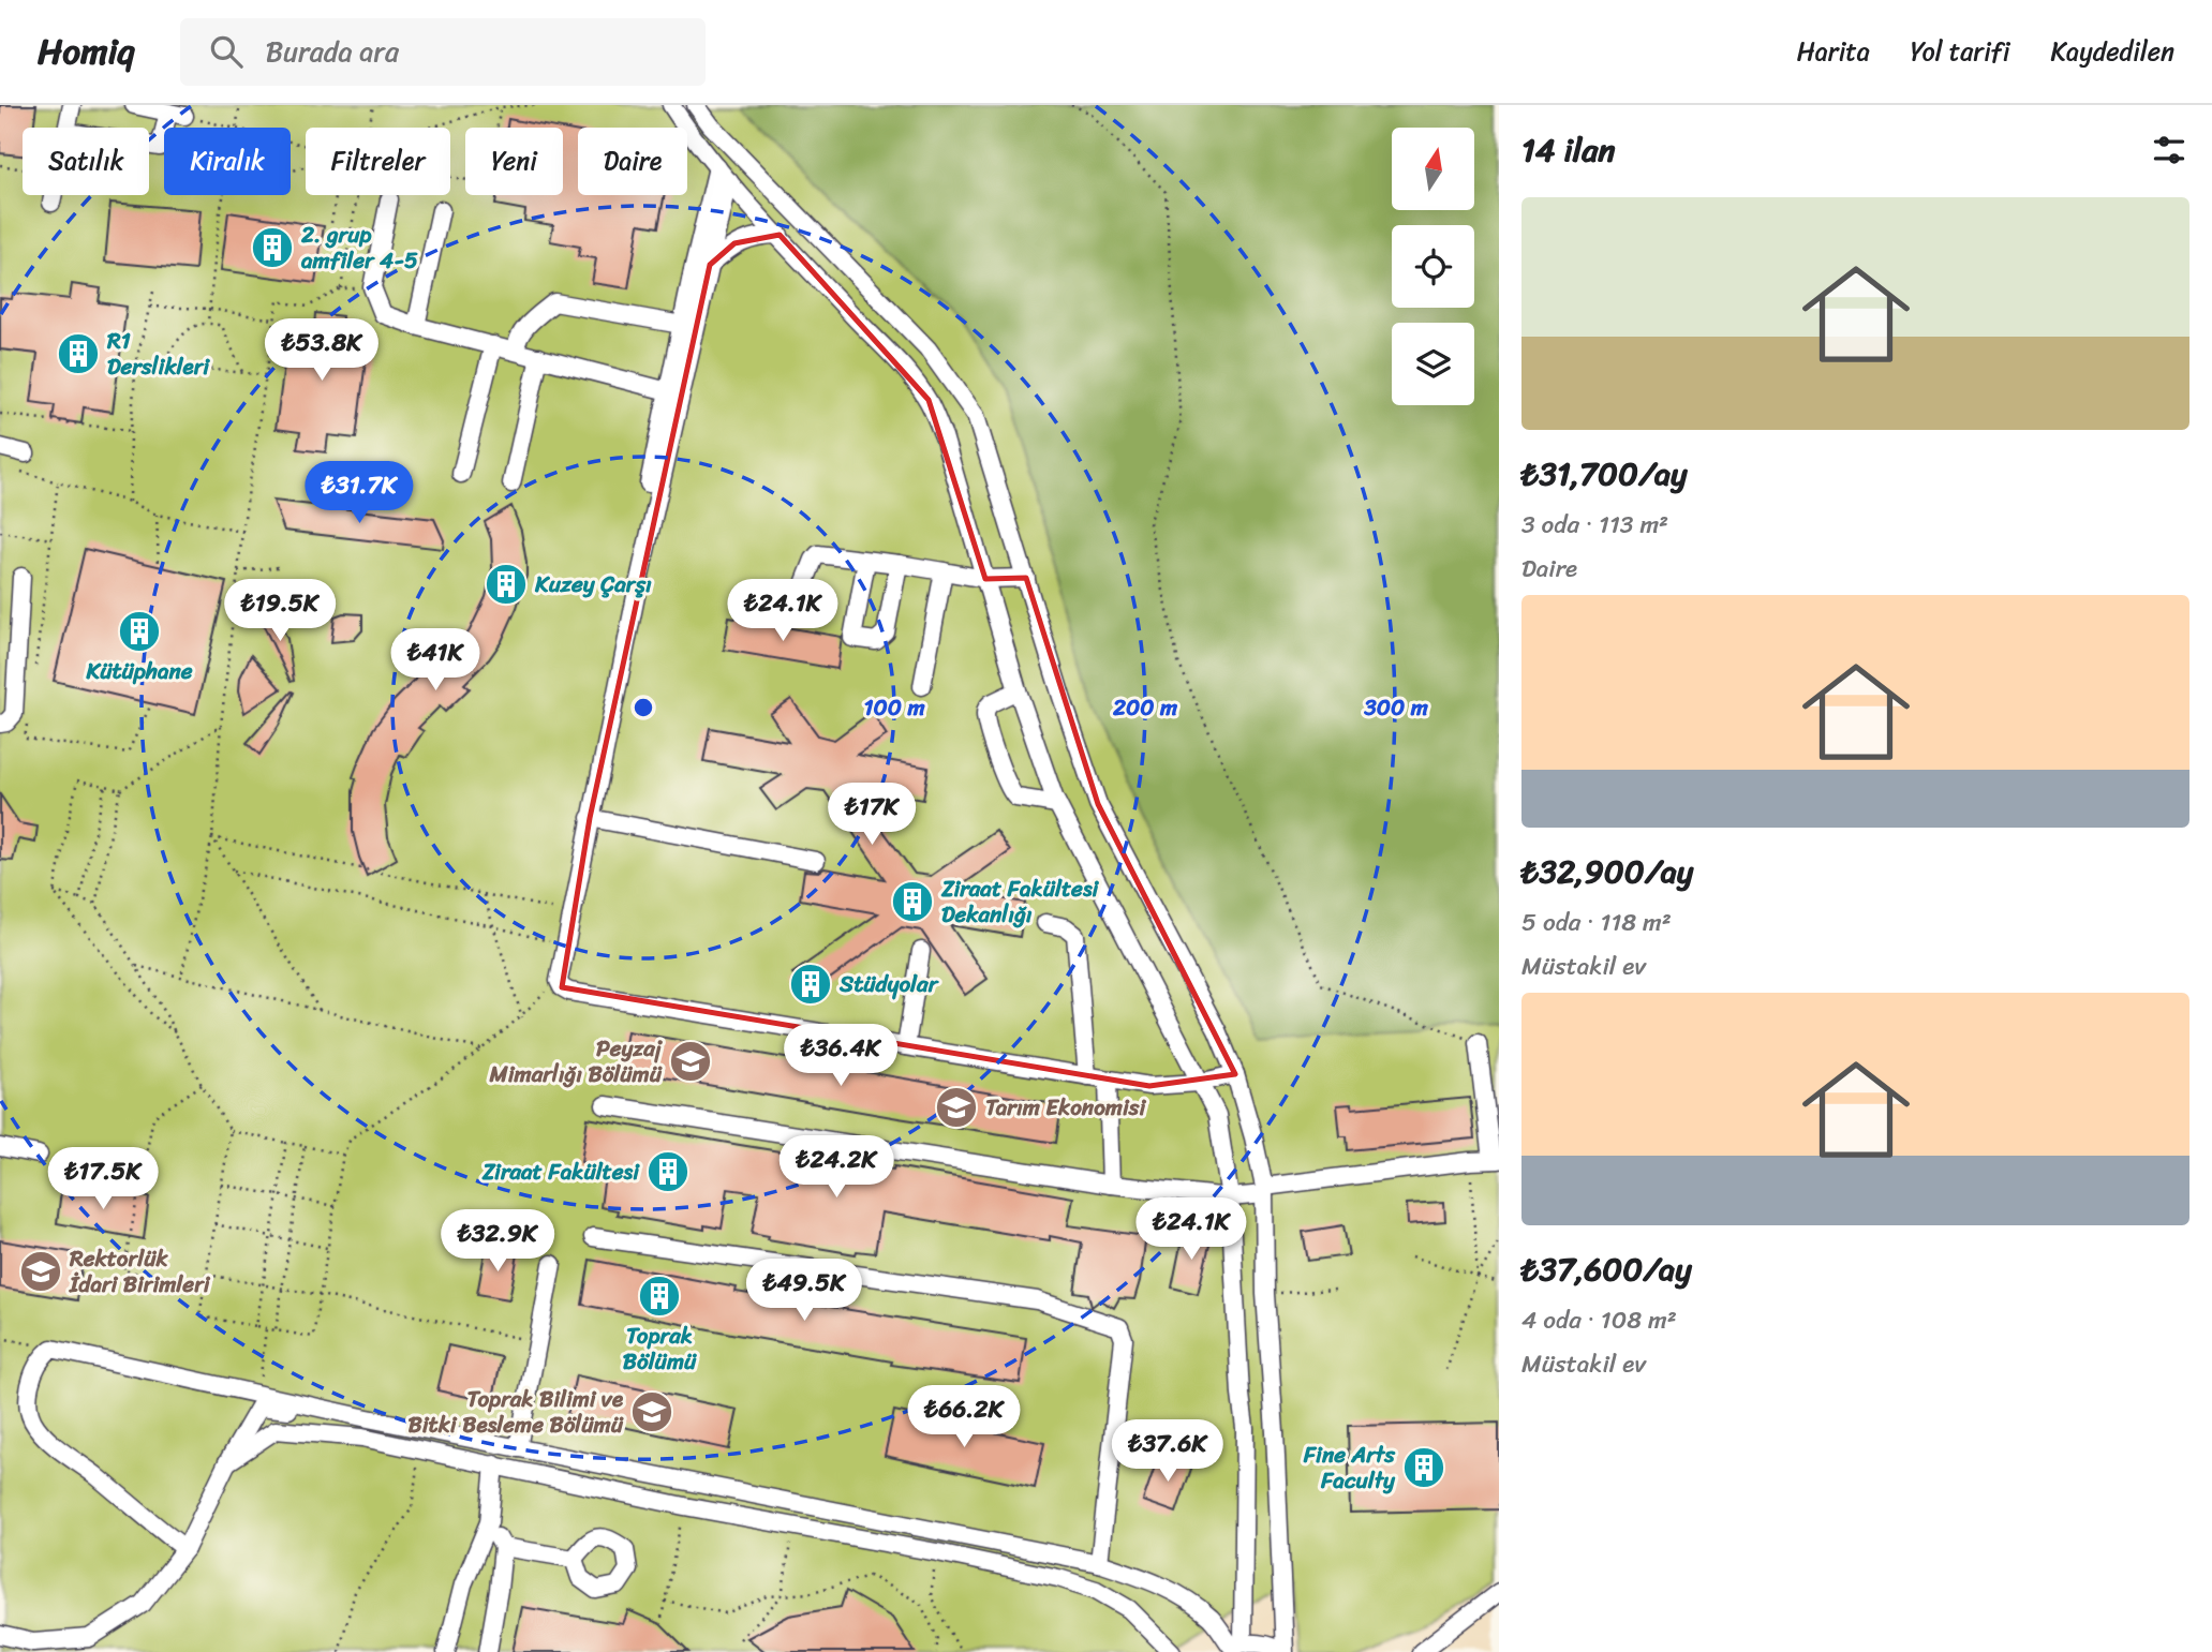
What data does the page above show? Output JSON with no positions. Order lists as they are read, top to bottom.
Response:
{
  "places": {
    "building": [
      "2. grup amfiler 4-5",
      "R1 Derslikleri",
      "Kuzey Çarşı",
      "Kütüphane",
      "Ziraat Fakültesi Dekanlığı",
      "Stüdyolar",
      "Ziraat Fakültesi",
      "Toprak Bölümü",
      "Fine Arts Faculty"
    ],
    "school or university": [
      "Peyzaj Mimarlığı Bölümü",
      "Tarım Ekonomisi",
      "Rektorlük İdari Birimleri",
      "Toprak Bilimi ve Bitki Besleme Bölümü"
    ]
  },
  "north": "top",
  "page": {
    "header": "Homiq",
    "search": "Burada ara",
    "nav": ["Harita", "Yol tarifi", "Kaydedilen"],
    "heading": "14 ilan",
    "chip": [
      "Satılık",
      "Kiralık",
      "Filtreler",
      "Yeni",
      "Daire"
    ],
    "list": [
      {
        "name": "₺31,700/ay",
        "note": "3 oda · 113 m² · Daire"
      },
      {
        "name": "₺32,900/ay",
        "note": "5 oda · 118 m² · Müstakil ev"
      },
      {
        "name": "₺37,600/ay",
        "note": "4 oda · 108 m² · Müstakil ev"
      }
    ],
    "price": [
      "₺53.8K",
      "₺31.7K",
      "₺19.5K",
      "₺24.1K",
      "₺41K",
      "₺17K",
      "₺36.4K",
      "₺24.2K",
      "₺17.5K",
      "₺24.1K",
      "₺32.9K",
      "₺49.5K",
      "₺66.2K",
      "₺37.6K"
    ]
  },
  "rings": ["100 m", "200 m", "300 m"]
}
